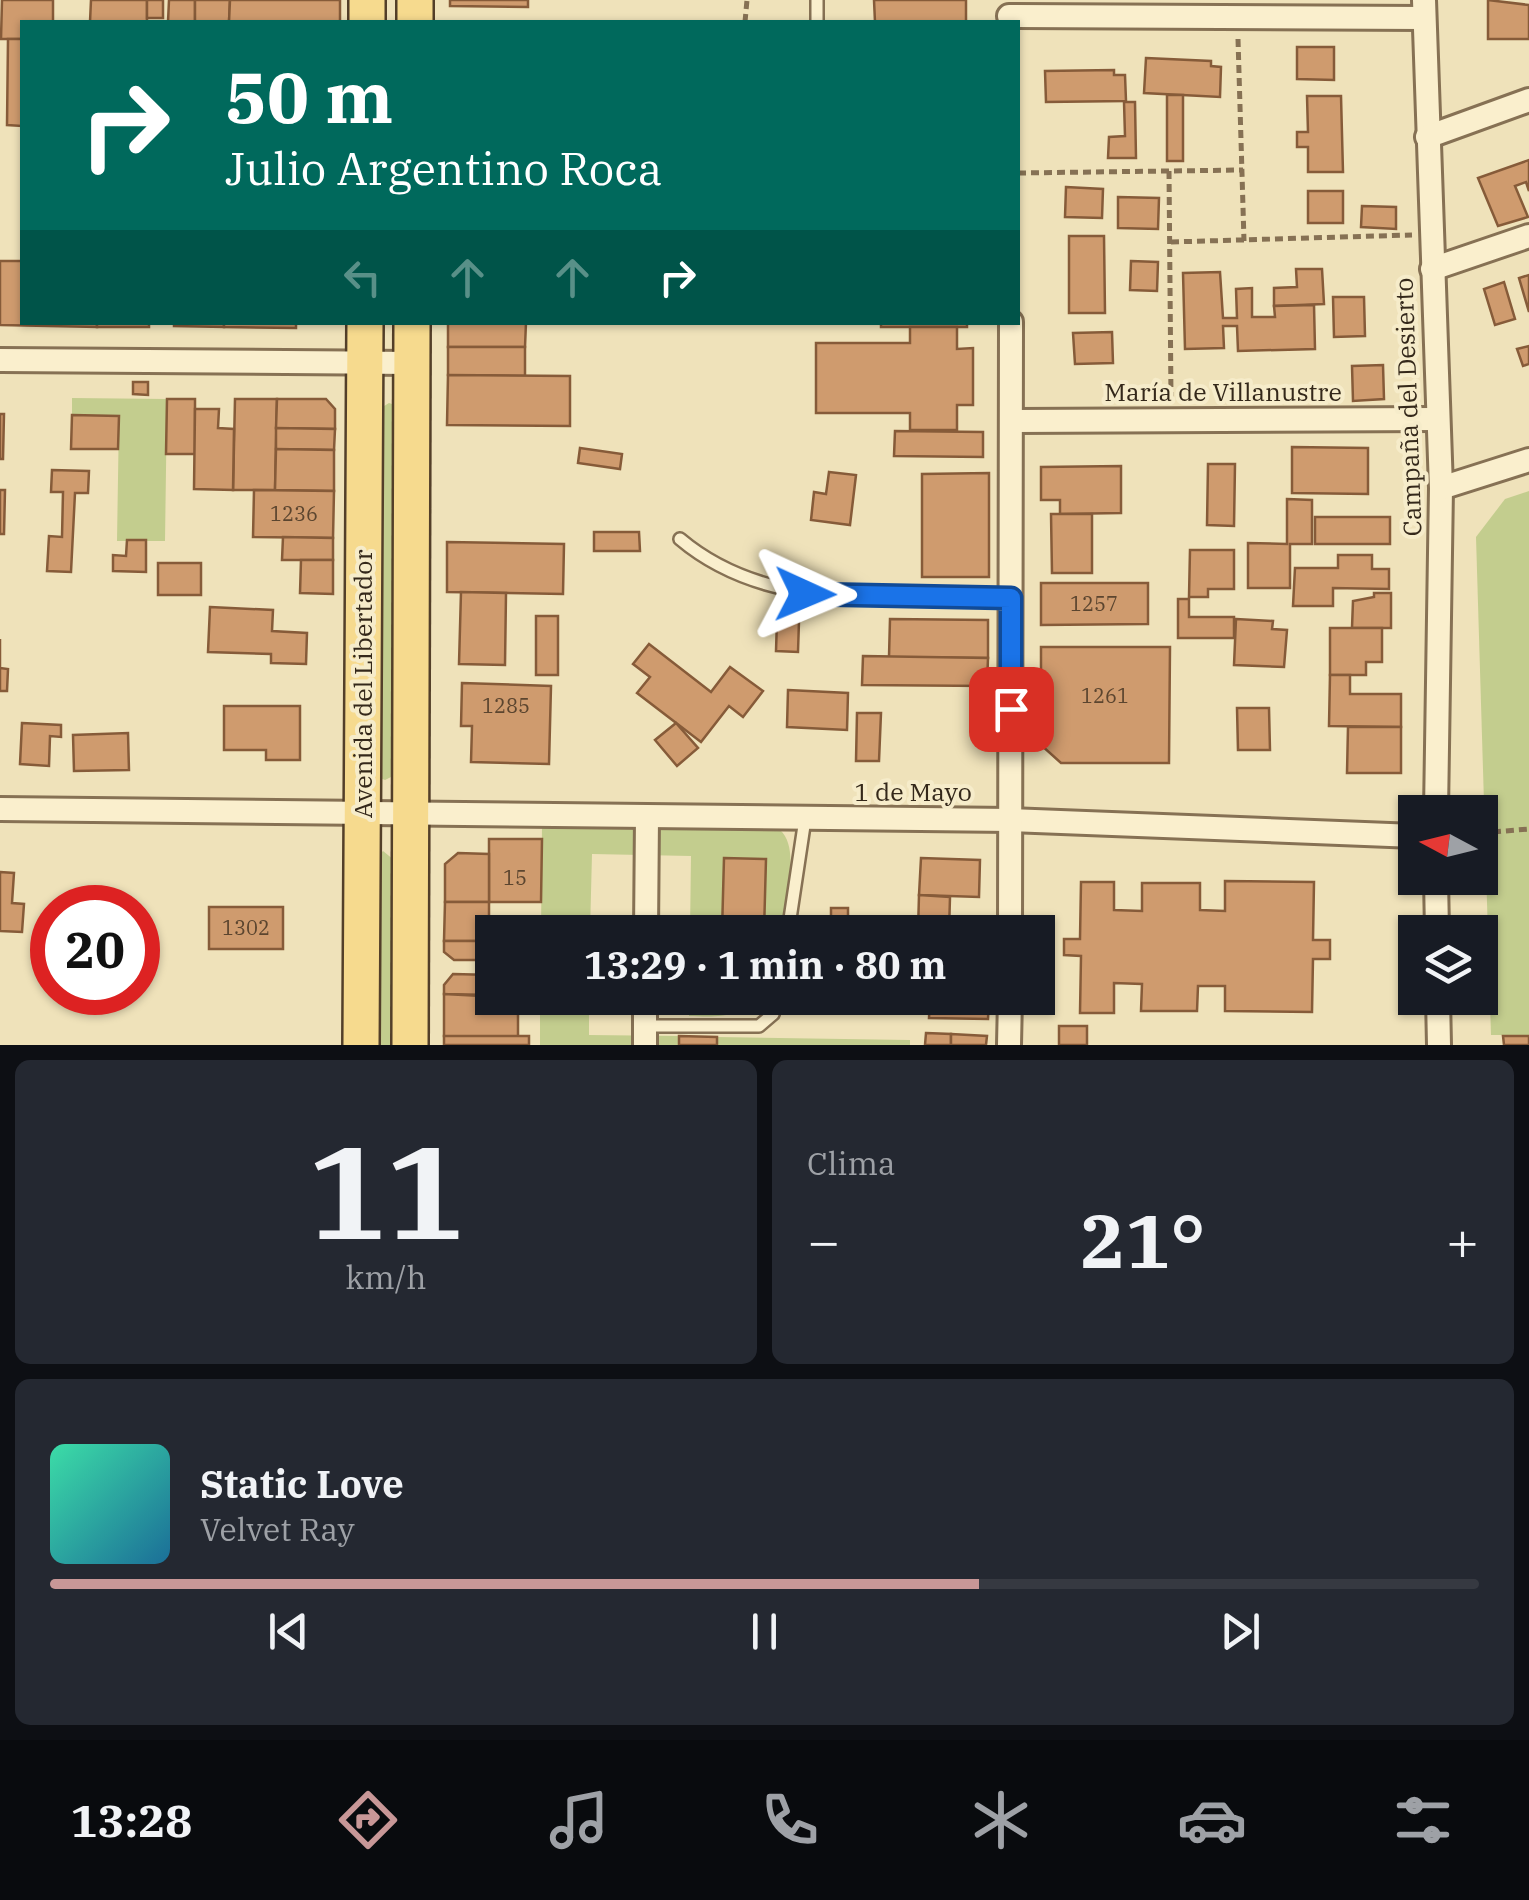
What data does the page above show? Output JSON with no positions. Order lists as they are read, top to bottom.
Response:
{
  "streets": {
    "main road": ["Avenida del Libertador"],
    "street": ["María de Villanustre", "Campaña del Desierto", "1 de Mayo"]
  },
  "crossings": [
    ["María de Villanustre", "Campaña del Desierto"],
    ["Avenida del Libertador", "1 de Mayo"]
  ],
  "house_numbers": [
    "1236",
    "1257",
    "1261",
    "1285",
    "15",
    "1302"
  ],
  "north": "left",
  "page": {
    "turn": ["50 m", "Julio Argentino Roca"],
    "limit": "20",
    "trip": "13:29 · 1 min · 80 m",
    "tile": [
      ["11", "km/h"],
      "Clima"
    ],
    "heat": ["−", "21°", "+"],
    "song": ["Static Love", "Velvet Ray"],
    "tabs": "13:28"
  }
}
